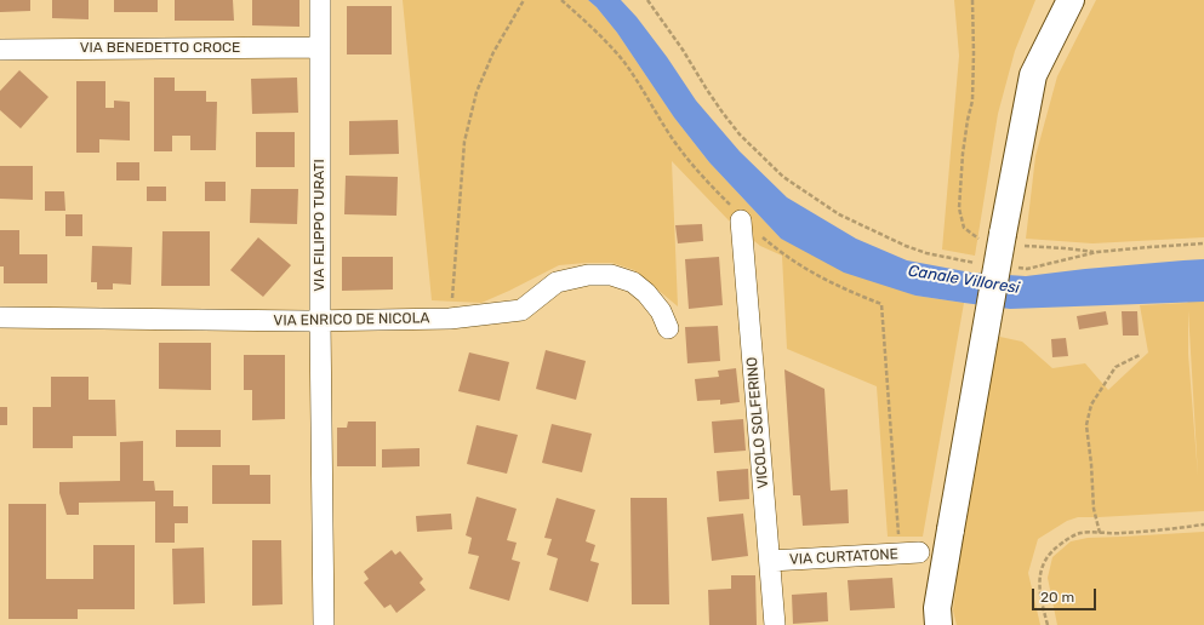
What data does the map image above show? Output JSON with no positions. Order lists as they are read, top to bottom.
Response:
{
  "streets": {
    "street": [
      "VIA BENEDETTO CROCE",
      "VIA FILIPPO TURATI",
      "VIA ENRICO DE NICOLA",
      "VICOLO SOLFERINO",
      "VIA CURTATONE"
    ]
  },
  "crossings": [
    ["VIA BENEDETTO CROCE", "VIA FILIPPO TURATI"],
    ["VIA FILIPPO TURATI", "VIA ENRICO DE NICOLA"],
    ["VICOLO SOLFERINO", "VIA CURTATONE"]
  ],
  "water": ["Canale Villoresi"],
  "scale_bar": "20 m"
}
